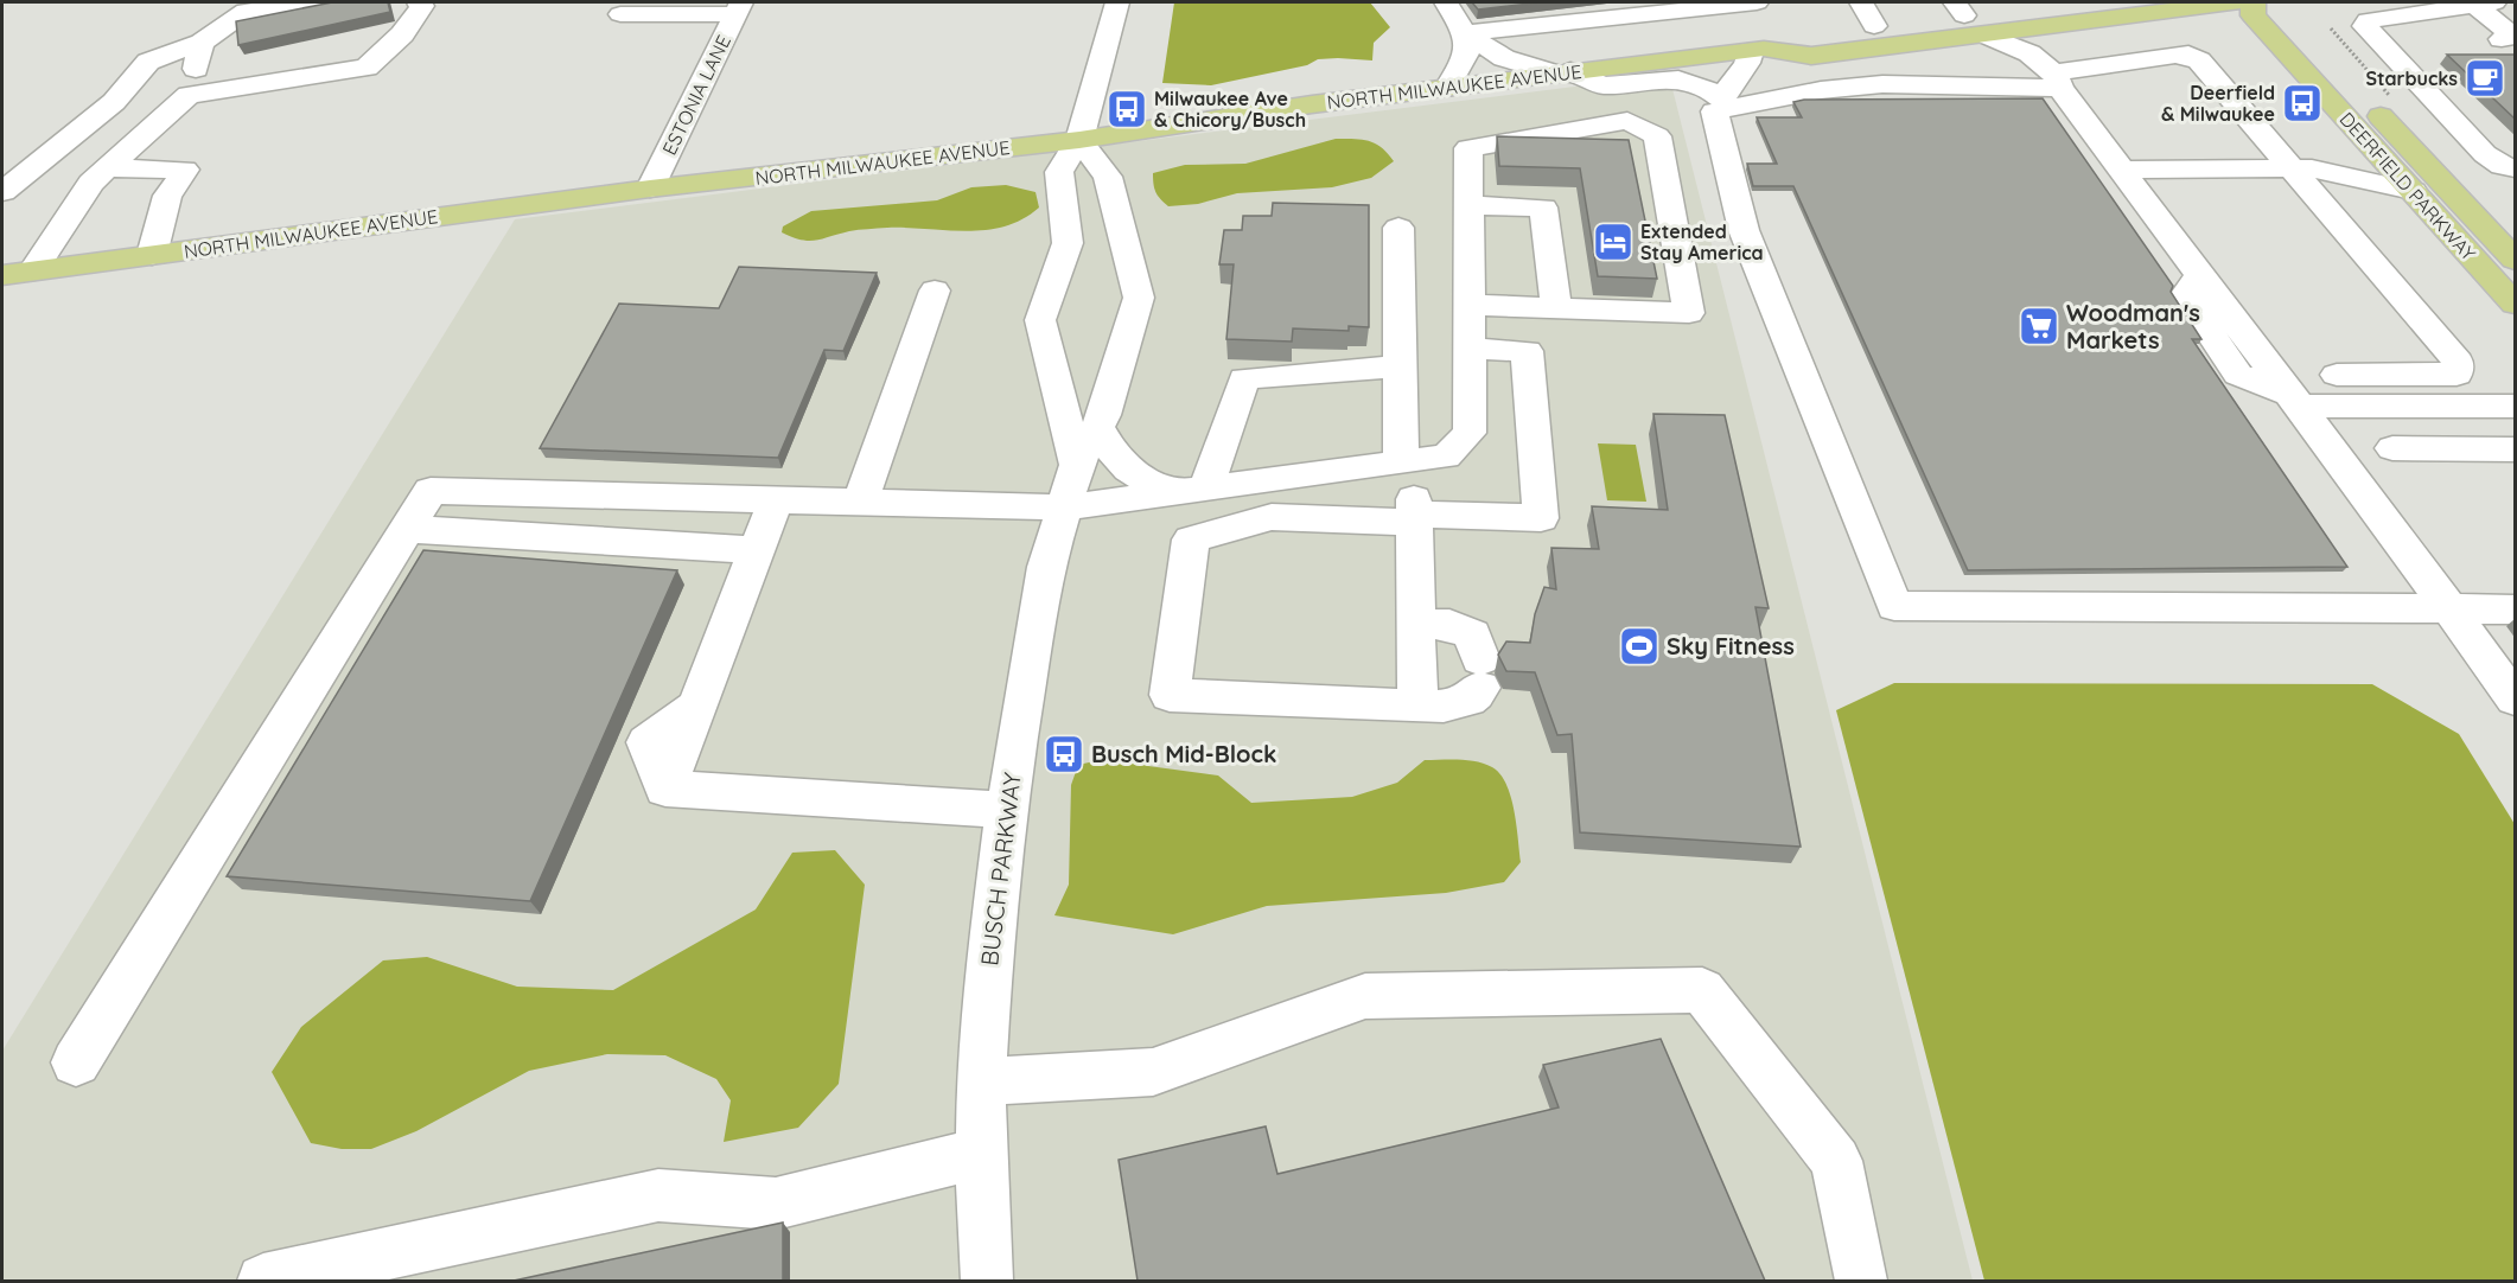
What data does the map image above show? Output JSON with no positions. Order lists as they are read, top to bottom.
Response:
{
  "streets": {
    "main road": ["NORTH MILWAUKEE AVENUE", "DEERFIELD PARKWAY"],
    "street": ["ESTONIA LANE", "BUSCH PARKWAY"]
  },
  "crossings": [
    ["NORTH MILWAUKEE AVENUE", "ESTONIA LANE"],
    ["NORTH MILWAUKEE AVENUE", "BUSCH PARKWAY"]
  ],
  "places": {
    "cafe": ["Starbucks"],
    "bus stop": ["Deerfield & Milwaukee", "Milwaukee Ave & Chicory/Busch", "Busch Mid-Block"],
    "hotel": ["Extended Stay America"],
    "supermarket": ["Woodman's Markets"],
    "sports": ["Sky Fitness"]
  }
}
